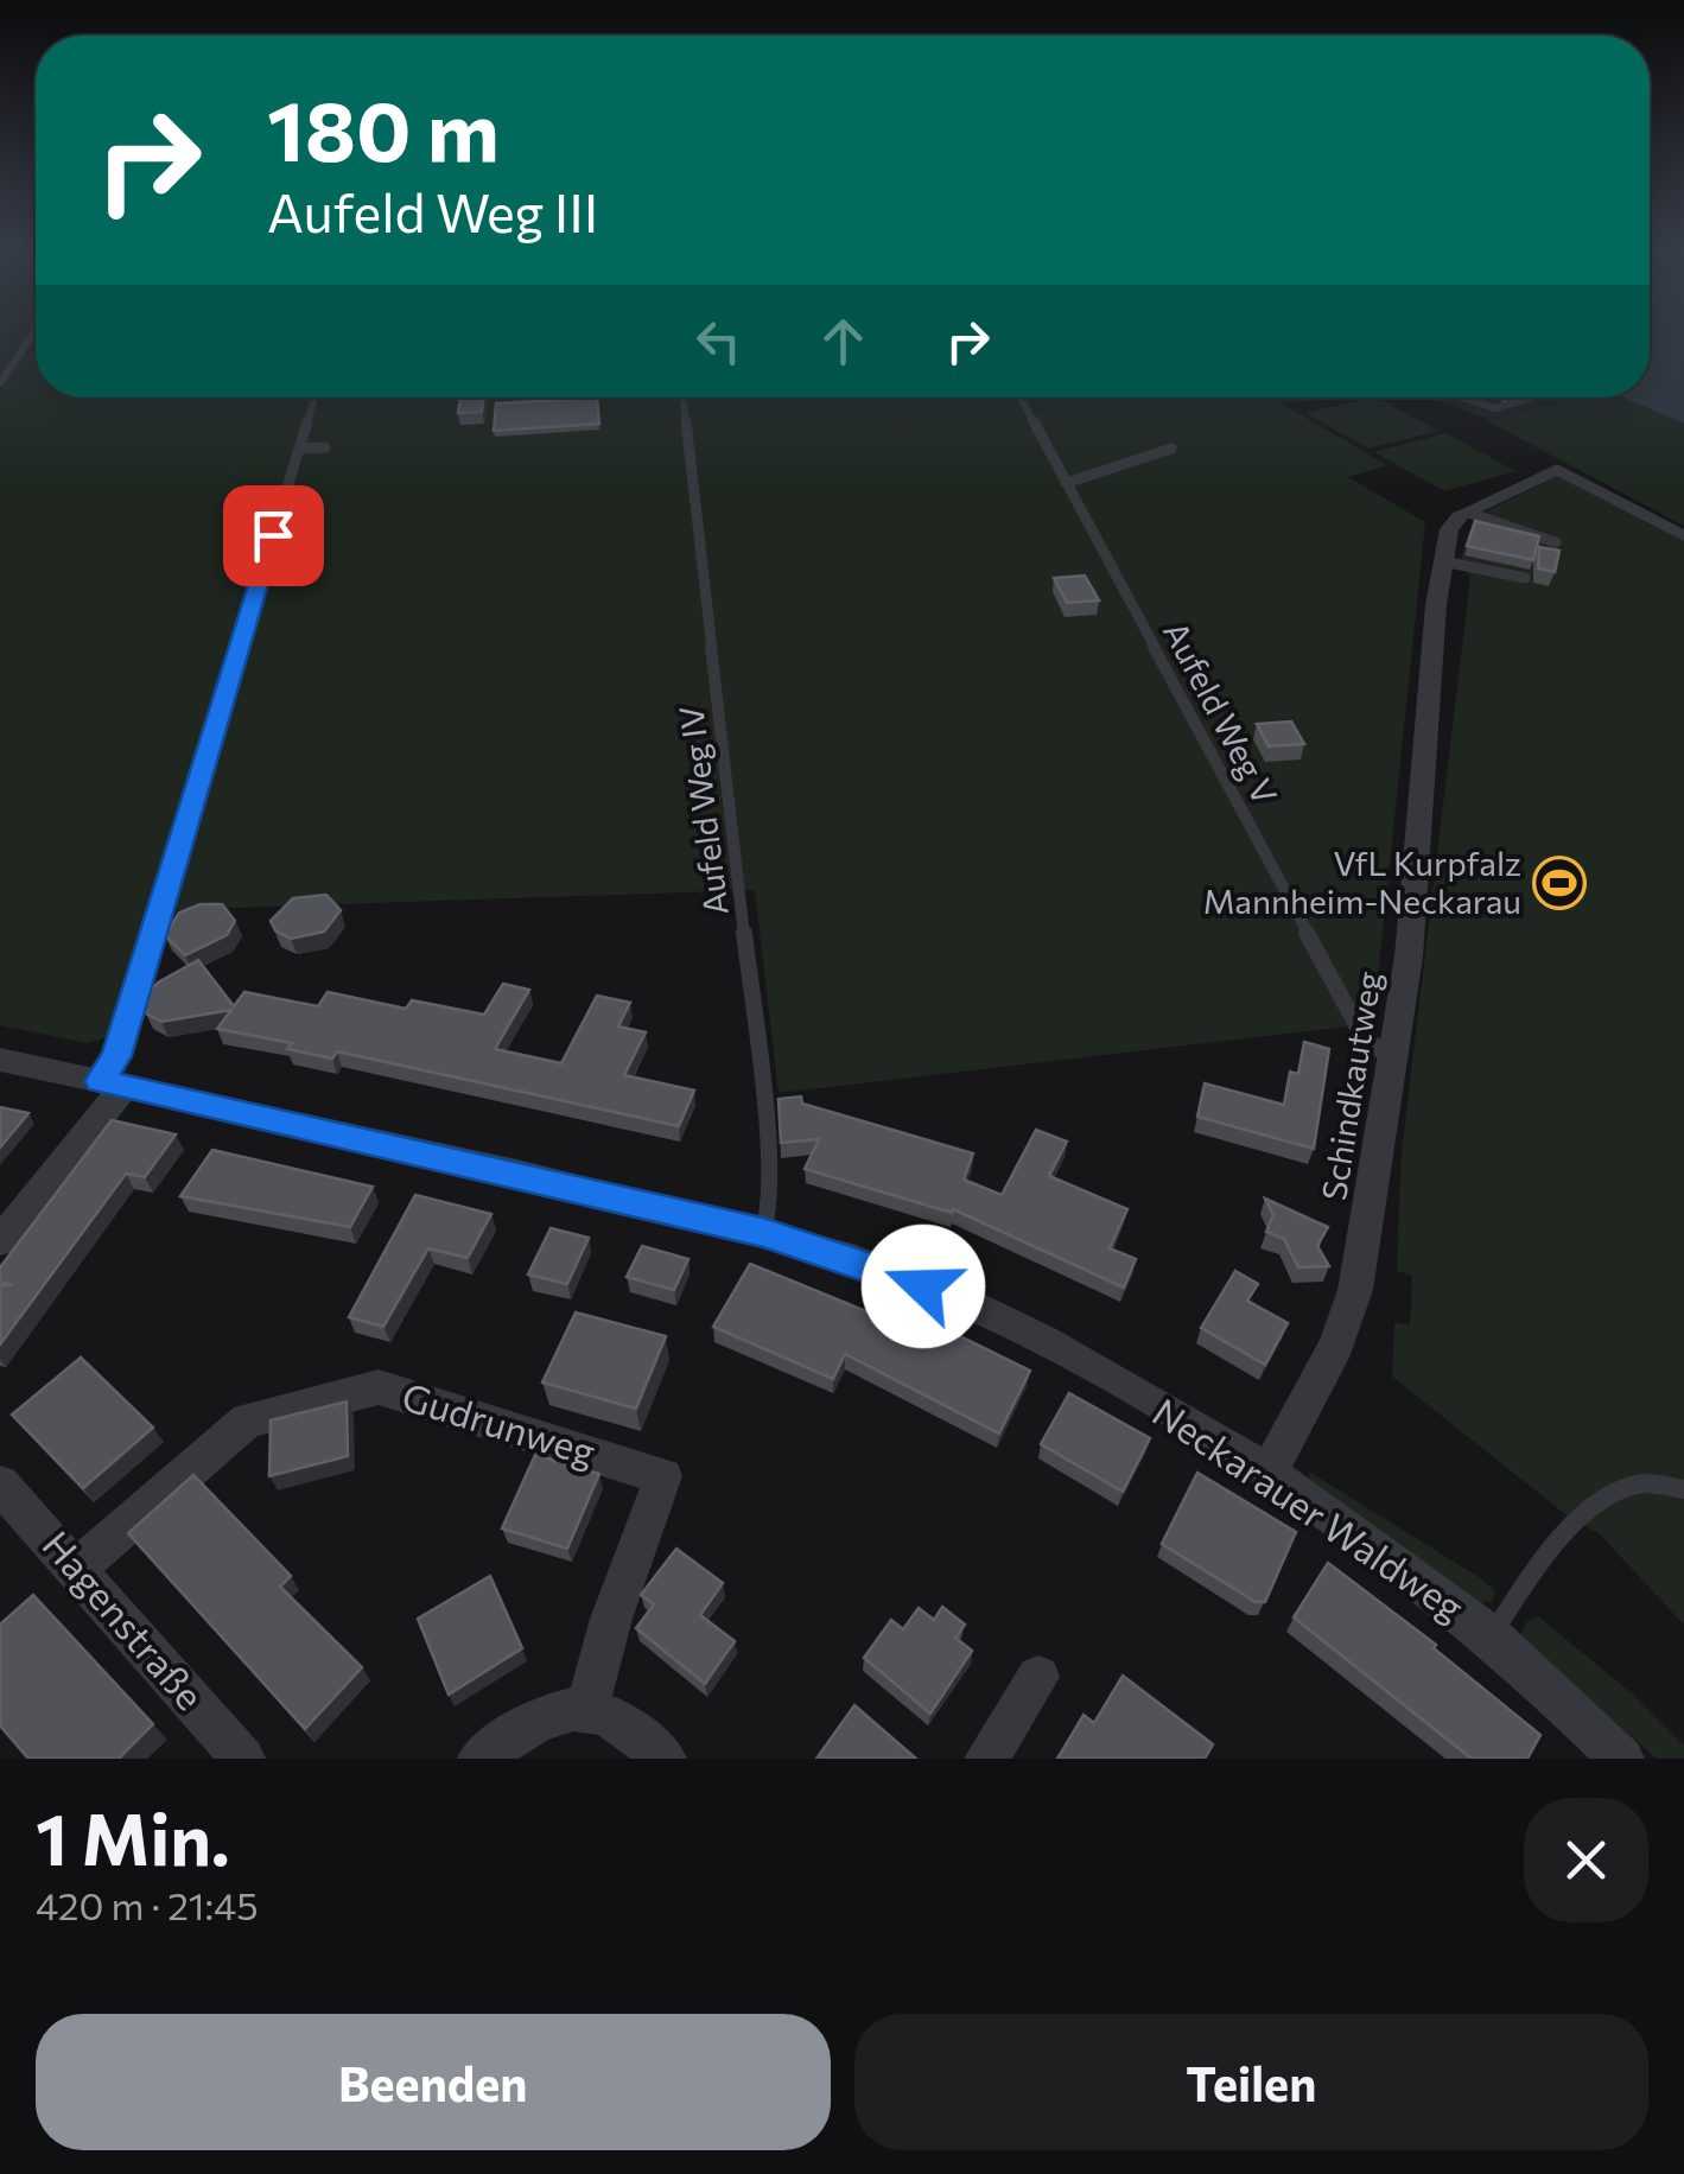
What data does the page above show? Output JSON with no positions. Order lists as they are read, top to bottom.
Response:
{
  "streets": {
    "street": [
      "Schindkautweg",
      "Gudrunweg",
      "Neckarauer Waldweg",
      "Hagenstraße"
    ],
    "lane": ["Aufeld Weg V", "Aufeld Weg IV"]
  },
  "crossings": [
    ["Aufeld Weg V", "Schindkautweg"],
    ["Aufeld Weg IV", "Neckarauer Waldweg"],
    ["Schindkautweg", "Neckarauer Waldweg"],
    ["Gudrunweg", "Hagenstraße"]
  ],
  "places": {
    "sports": ["VfL Kurpfalz Mannheim-Neckarau"]
  },
  "page": {
    "turn": ["180 m", "Aufeld Weg III"],
    "heading": ["1 Min.", "420 m · 21:45"],
    "buttons": ["Beenden", "Teilen"]
  }
}
